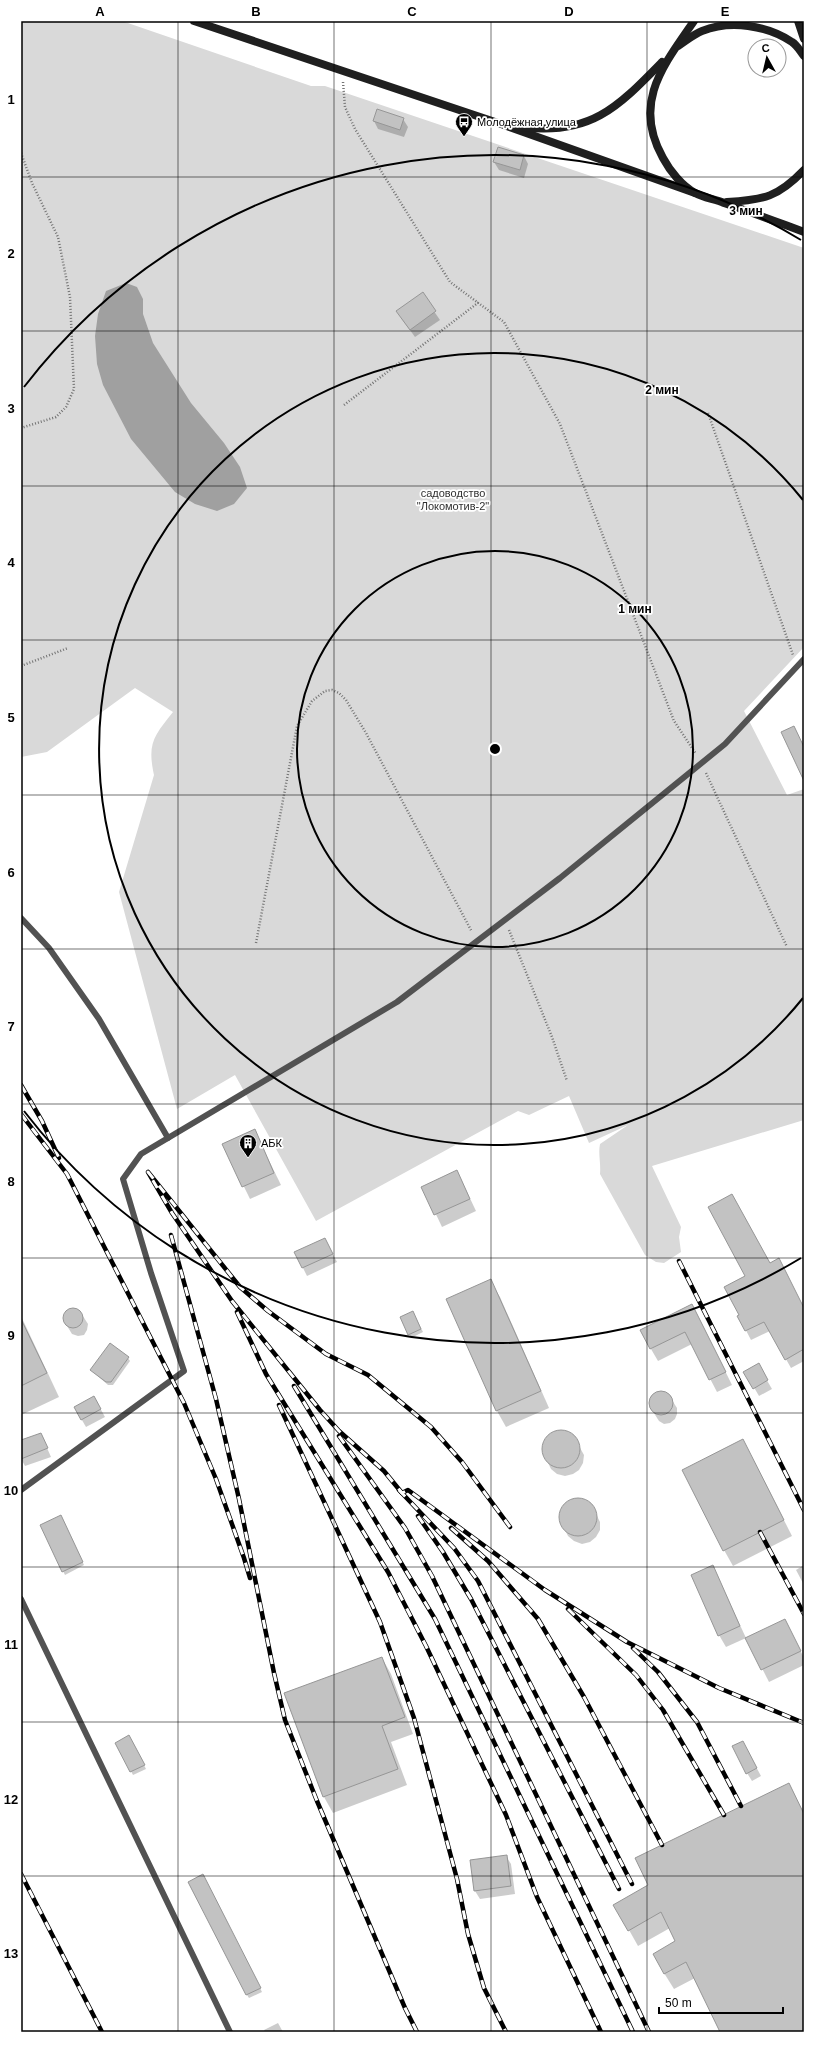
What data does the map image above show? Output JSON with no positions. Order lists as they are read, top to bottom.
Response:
{
  "parks": ["садоводство \"Локомотив-2\""],
  "places": {
    "bus stop": ["Молодёжная улица"],
    "building": ["АБК"]
  },
  "scale_bar": "50 m",
  "north": "top",
  "grid": {
    "columns": [
      "A",
      "B",
      "C",
      "D",
      "E"
    ],
    "rows": [
      "1",
      "2",
      "3",
      "4",
      "5",
      "6",
      "7",
      "8",
      "9",
      "10",
      "11",
      "12",
      "13"
    ]
  },
  "rings": ["3 мин", "2 мин", "1 мин"]
}
